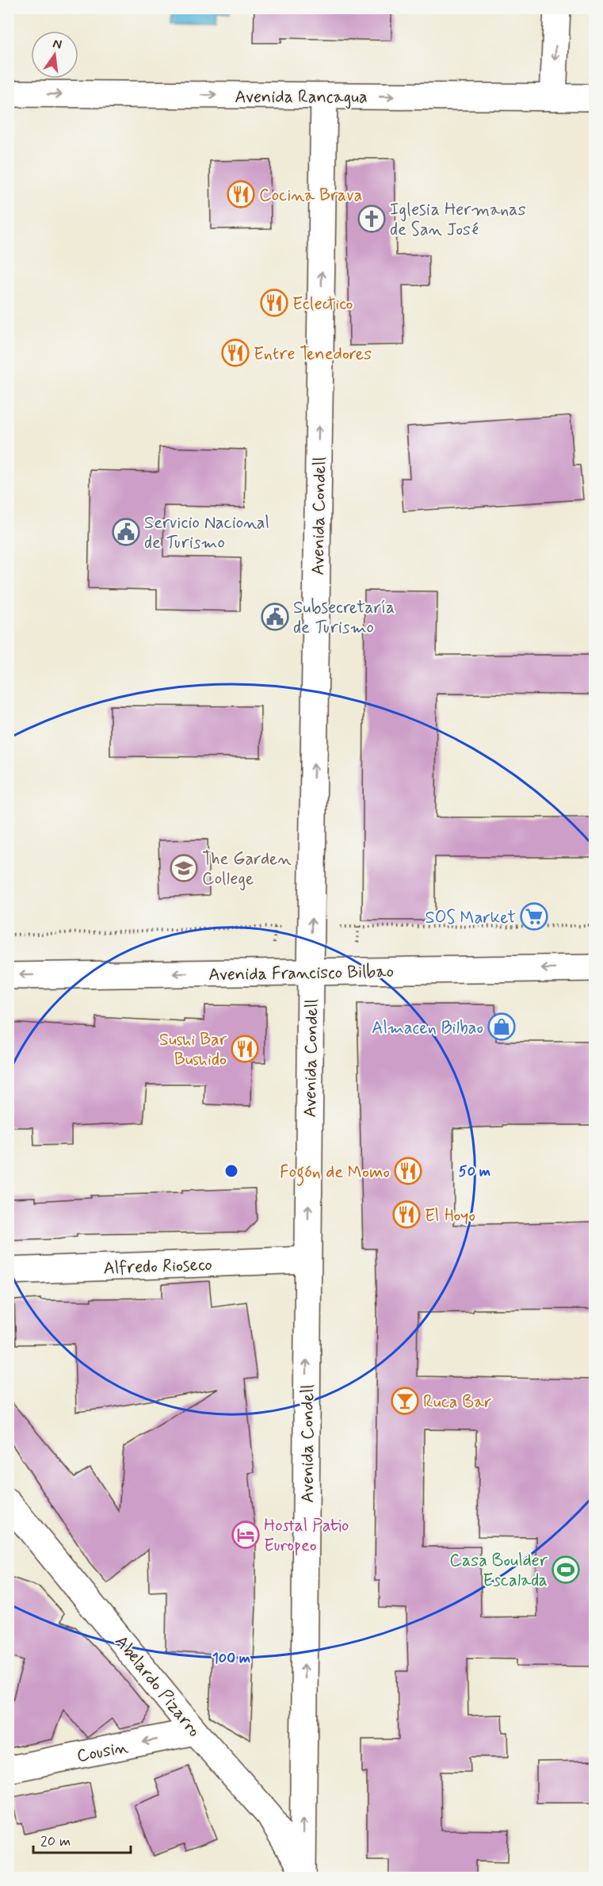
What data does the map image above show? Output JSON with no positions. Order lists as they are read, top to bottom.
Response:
{
  "streets": {
    "street": [
      "Avenida Rancagua",
      "Avenida Condell",
      "Avenida Francisco Bilbao",
      "Alfredo Rioseco",
      "Abelardo Pizarro",
      "Cousin"
    ]
  },
  "crossings": [
    ["Avenida Rancagua", "Avenida Condell"],
    ["Avenida Condell", "Avenida Francisco Bilbao"],
    ["Avenida Condell", "Alfredo Rioseco"],
    ["Avenida Condell", "Abelardo Pizarro"],
    ["Abelardo Pizarro", "Cousin"]
  ],
  "one_way": [
    "Avenida Rancagua",
    "Avenida Condell",
    "Avenida Francisco Bilbao",
    "Cousin"
  ],
  "places": {
    "restaurant": [
      "Cocina Brava",
      "Eclectico",
      "Entre Tenedores",
      "Sushi Bar Bushido",
      "Fogón de Momo",
      "El Hoyo"
    ],
    "church": ["Iglesia Hermanas de San José"],
    "public building": ["Servicio Nacional de Turismo", "Subsecretaría de Turismo"],
    "school or university": ["The Garden College"],
    "supermarket": ["SOS Market"],
    "shop": ["Almacen Bilbao"],
    "bar": ["Ruca Bar"],
    "hotel": ["Hostal Patio Europeo"],
    "sports": ["Casa Boulder Escalada"]
  },
  "scale_bar": "20 m",
  "north": "top",
  "rings": ["50 m", "100 m"]
}
